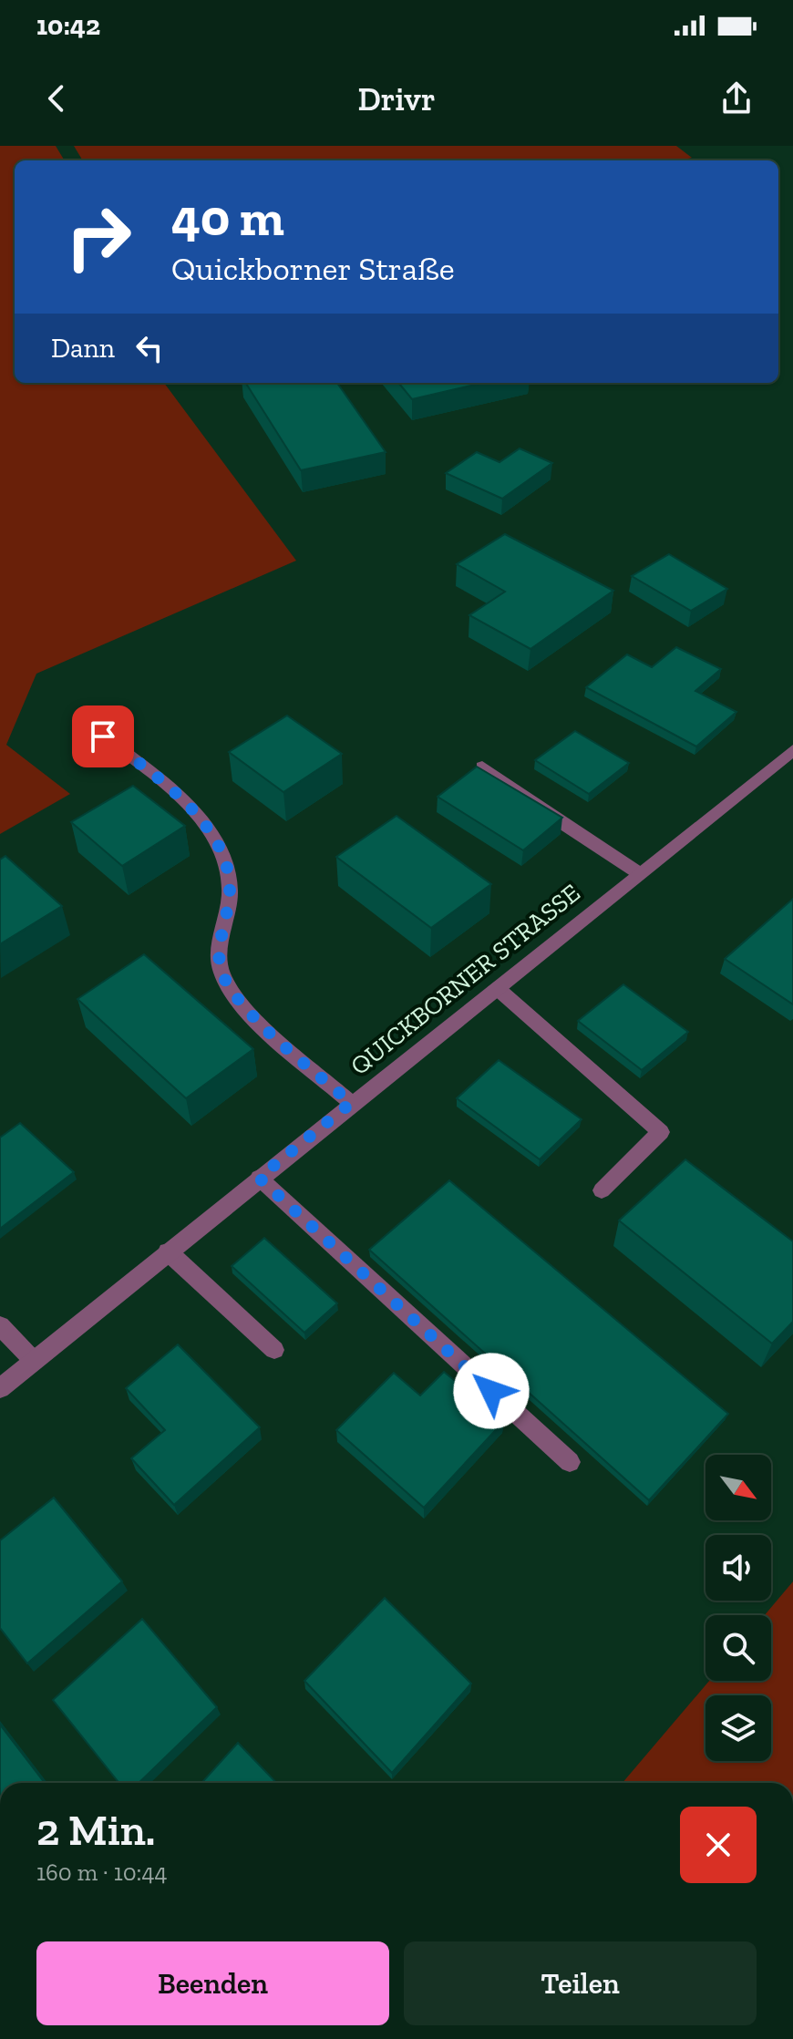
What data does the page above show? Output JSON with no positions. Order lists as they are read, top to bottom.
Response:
{
  "streets": {
    "street": ["QUICKBORNER STRASSE"]
  },
  "north": "bottom right",
  "page": {
    "status": "10:42",
    "header": "Drivr",
    "turn": ["40 m", "Quickborner Straße"],
    "then": "Dann",
    "heading": ["2 Min.", "160 m · 10:44"],
    "buttons": ["Beenden", "Teilen"]
  }
}
